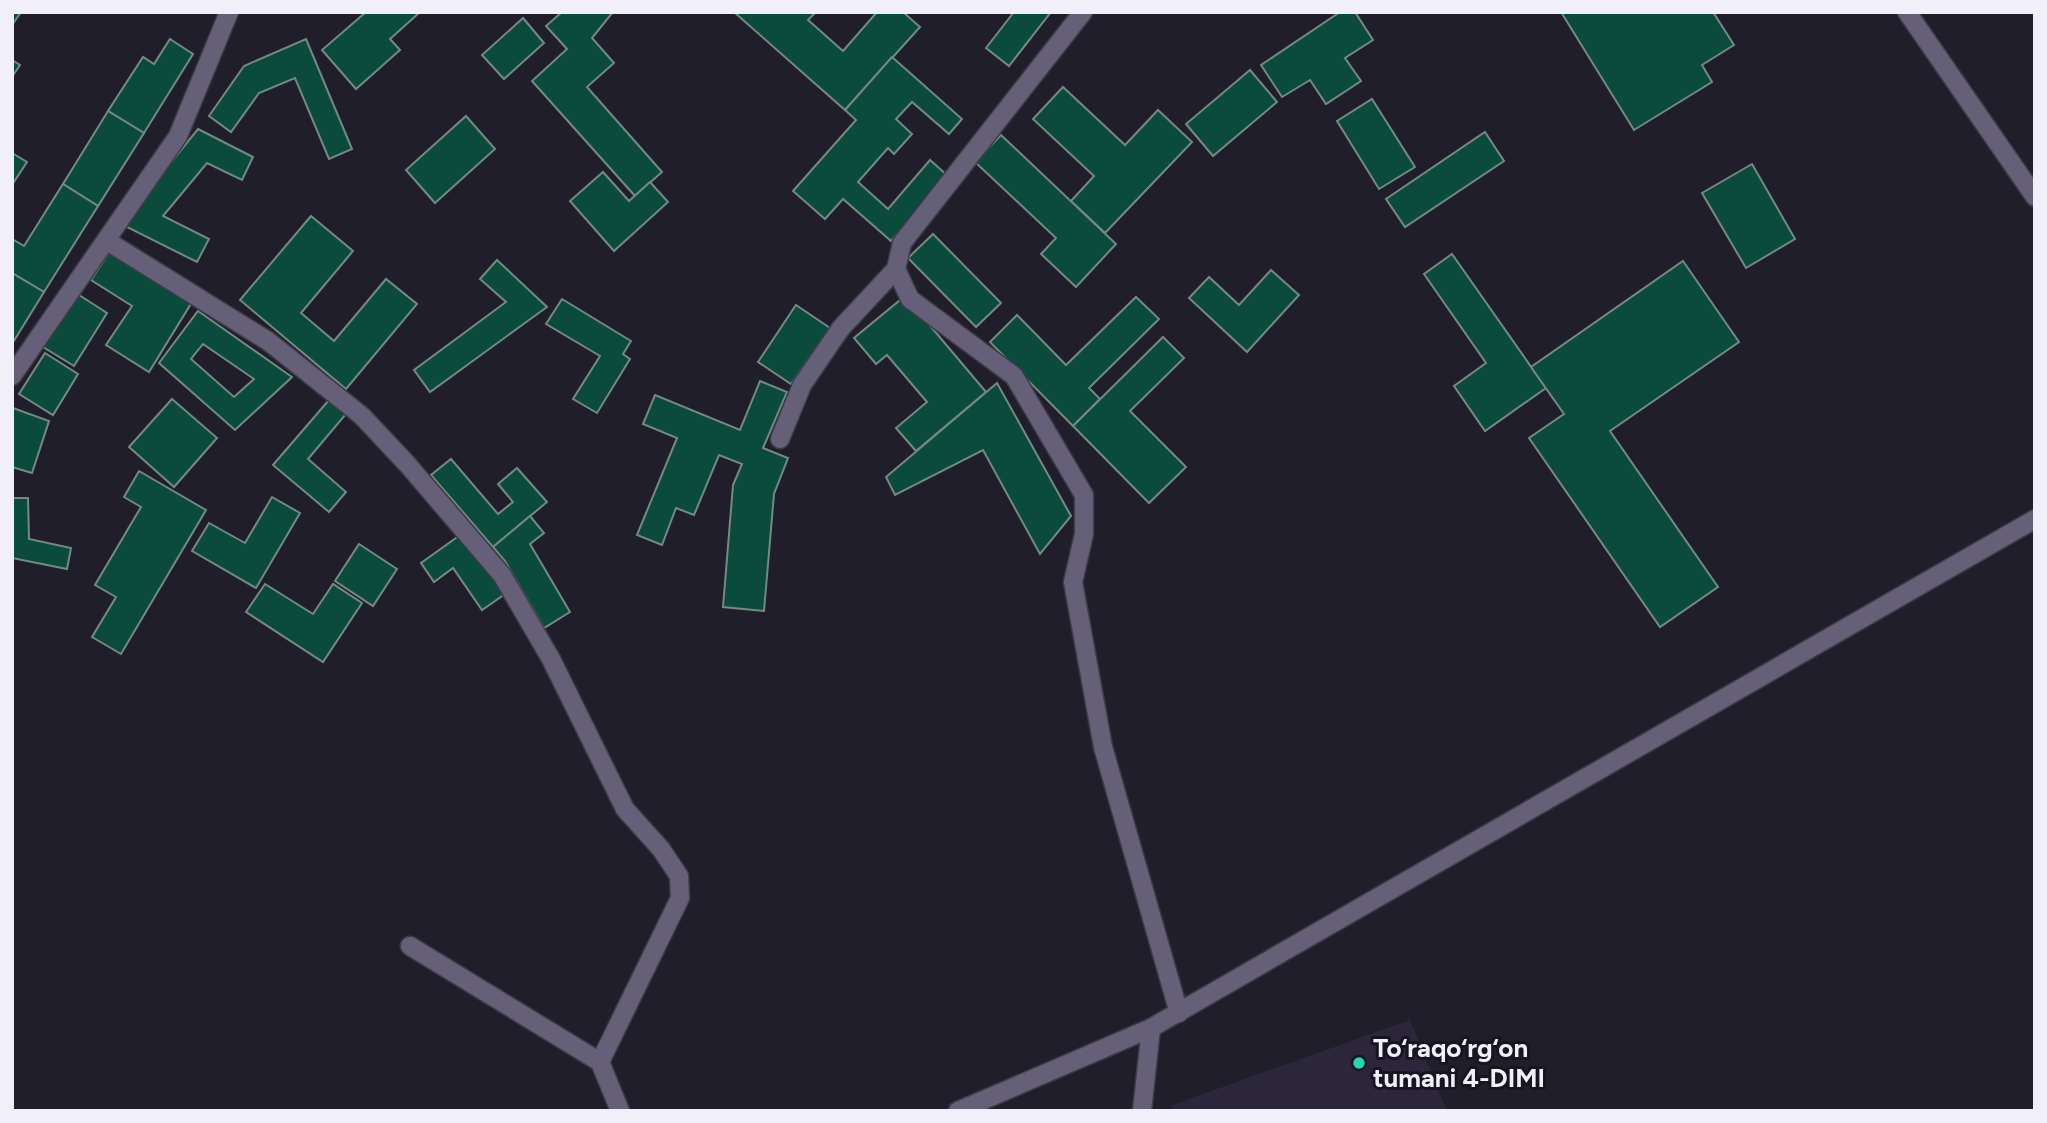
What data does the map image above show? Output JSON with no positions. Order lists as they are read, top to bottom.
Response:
{
  "places": ["To‘raqo‘rg‘on tumani 4-DIMI"]
}
